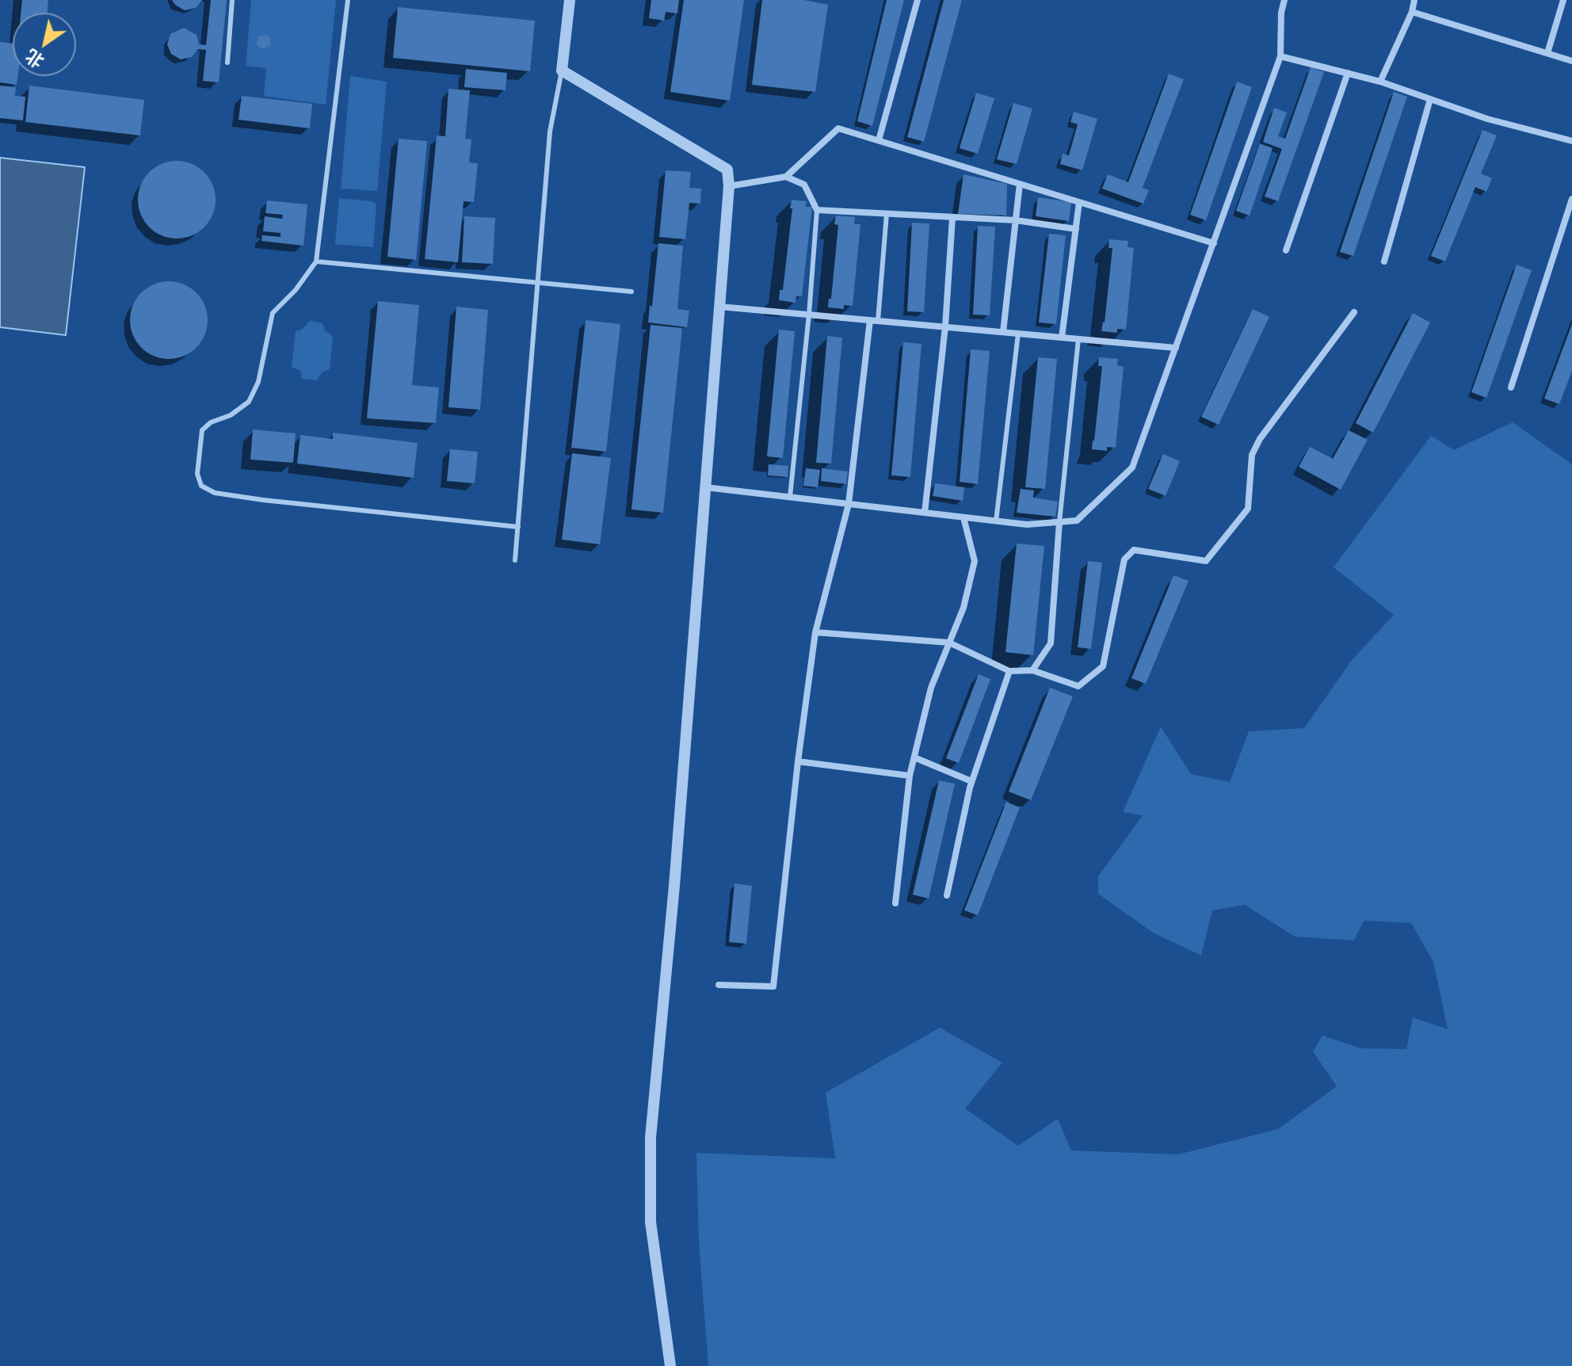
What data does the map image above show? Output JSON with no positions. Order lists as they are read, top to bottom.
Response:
{
  "north": "bottom left"
}
